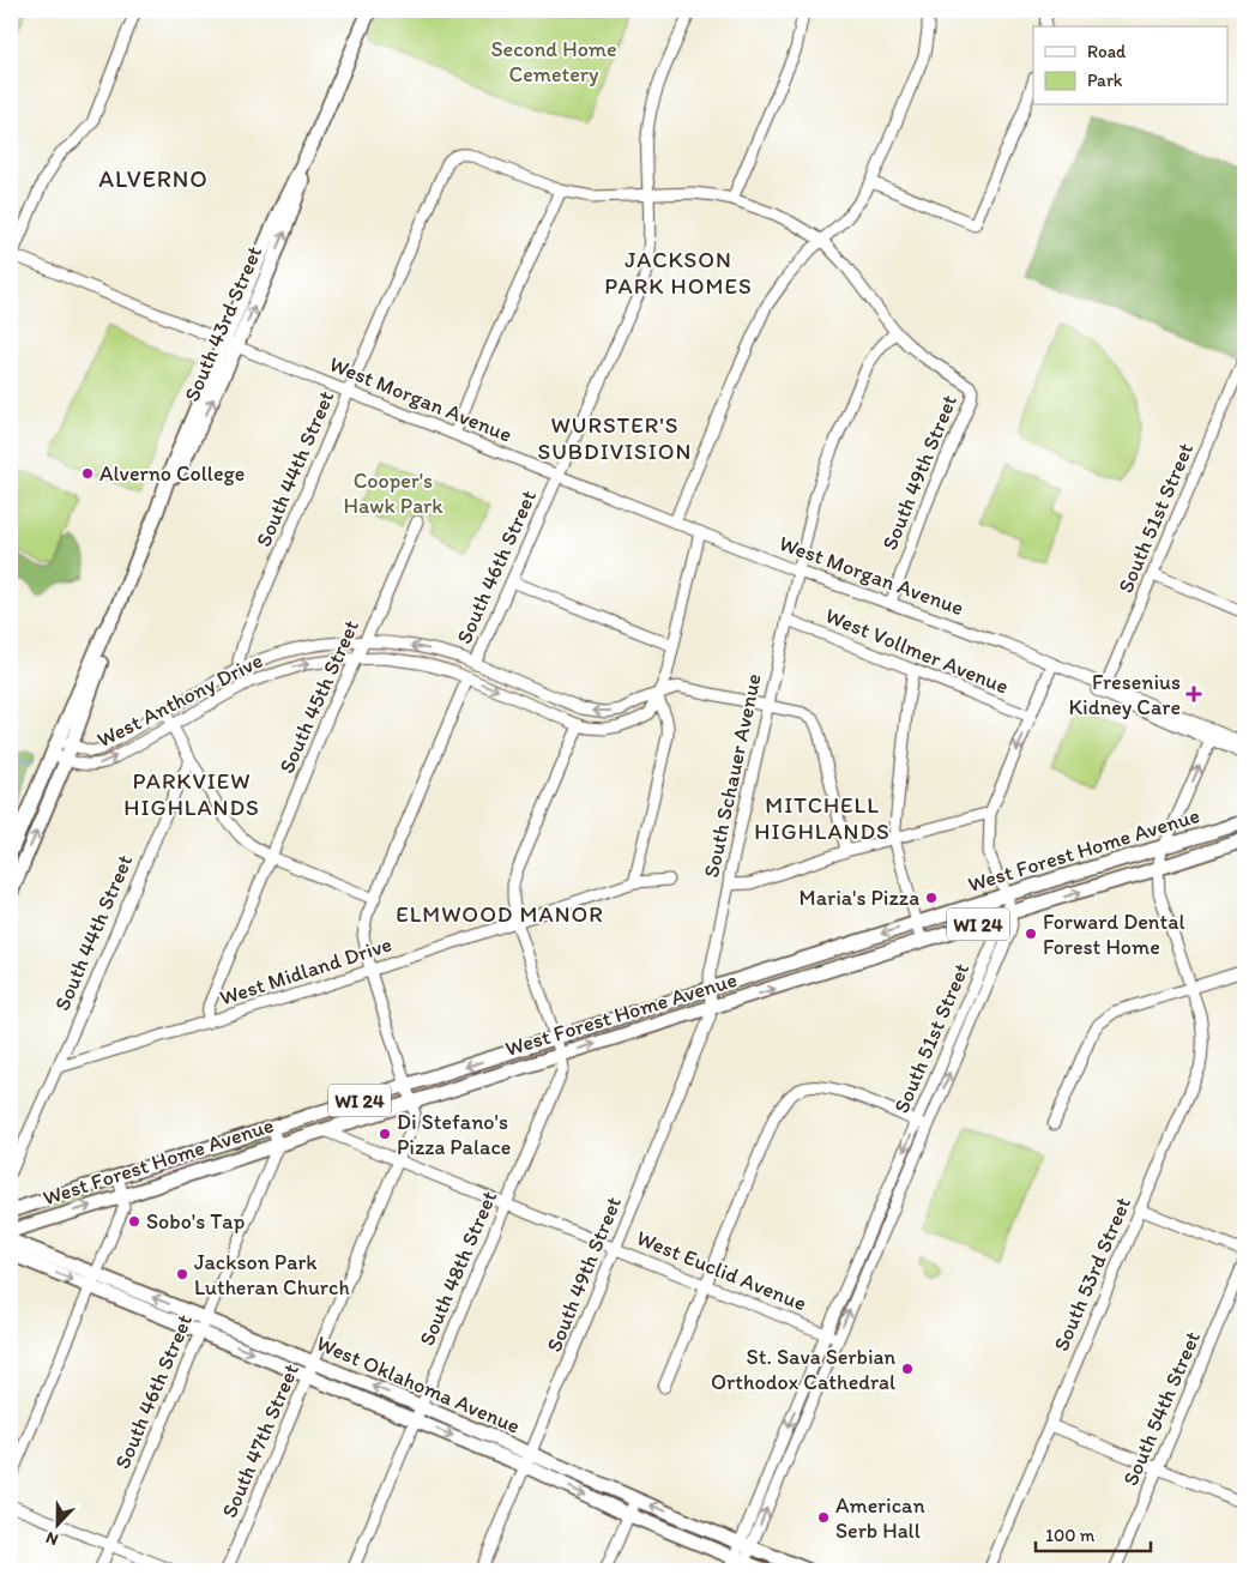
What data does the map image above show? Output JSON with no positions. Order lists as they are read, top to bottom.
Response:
{
  "streets": {
    "main road": [
      "South 43rd Street",
      "West Forest Home Avenue",
      "WI 24",
      "West Oklahoma Avenue"
    ],
    "street": [
      "West Morgan Avenue",
      "South 44th Street",
      "South 49th Street",
      "South 51st Street",
      "South 46th Street",
      "West Vollmer Avenue",
      "South 45th Street",
      "West Anthony Drive",
      "South Schauer Avenue",
      "West Midland Drive",
      "South 48th Street",
      "West Euclid Avenue",
      "South 53rd Street",
      "South 54th Street",
      "South 47th Street"
    ]
  },
  "crossings": [
    ["South 43rd Street", "West Morgan Avenue"],
    ["South 43rd Street", "West Anthony Drive"],
    ["West Morgan Avenue", "South 44th Street"],
    ["West Morgan Avenue", "South 49th Street"],
    ["West Morgan Avenue", "South 51st Street"],
    ["West Morgan Avenue", "South 46th Street"],
    ["West Morgan Avenue", "South Schauer Avenue"],
    ["South 44th Street", "West Anthony Drive"],
    ["South 44th Street", "West Midland Drive"],
    ["South 49th Street", "South Schauer Avenue"],
    ["South 49th Street", "West Forest Home Avenue"],
    ["South 49th Street", "West Euclid Avenue"],
    ["South 49th Street", "West Oklahoma Avenue"],
    ["South 51st Street", "West Forest Home Avenue"],
    ["South 51st Street", "West Euclid Avenue"],
    ["South 51st Street", "West Oklahoma Avenue"],
    ["South 46th Street", "West Anthony Drive"],
    ["South 46th Street", "West Forest Home Avenue"],
    ["South 46th Street", "West Oklahoma Avenue"],
    ["West Vollmer Avenue", "South Schauer Avenue"],
    ["South 45th Street", "West Anthony Drive"],
    ["South 45th Street", "West Midland Drive"],
    ["West Anthony Drive", "South Schauer Avenue"],
    ["South Schauer Avenue", "West Forest Home Avenue"],
    ["West Forest Home Avenue", "South 48th Street"],
    ["West Forest Home Avenue", "West Euclid Avenue"],
    ["West Forest Home Avenue", "South 53rd Street"],
    ["West Forest Home Avenue", "South 47th Street"],
    ["South 48th Street", "West Euclid Avenue"],
    ["South 48th Street", "West Oklahoma Avenue"],
    ["West Euclid Avenue", "South 47th Street"],
    ["West Oklahoma Avenue", "South 47th Street"]
  ],
  "districts": [
    "ALVERNO",
    "JACKSON PARK HOMES",
    "WURSTER'S SUBDIVISION",
    "PARKVIEW HIGHLANDS",
    "MITCHELL HIGHLANDS",
    "ELMWOOD MANOR"
  ],
  "parks": ["Second Home Cemetery", "Cooper's Hawk Park"],
  "places": {
    "other": [
      "Alverno College",
      "Maria's Pizza",
      "Forward Dental Forest Home",
      "Di Stefano's Pizza Palace",
      "Sobo's Tap",
      "Jackson Park Lutheran Church",
      "St. Sava Serbian Orthodox Cathedral",
      "American Serb Hall"
    ],
    "health": ["Fresenius Kidney Care"]
  },
  "legend": ["Road", "Park"],
  "scale_bar": "100 m",
  "north": "bottom"
}
